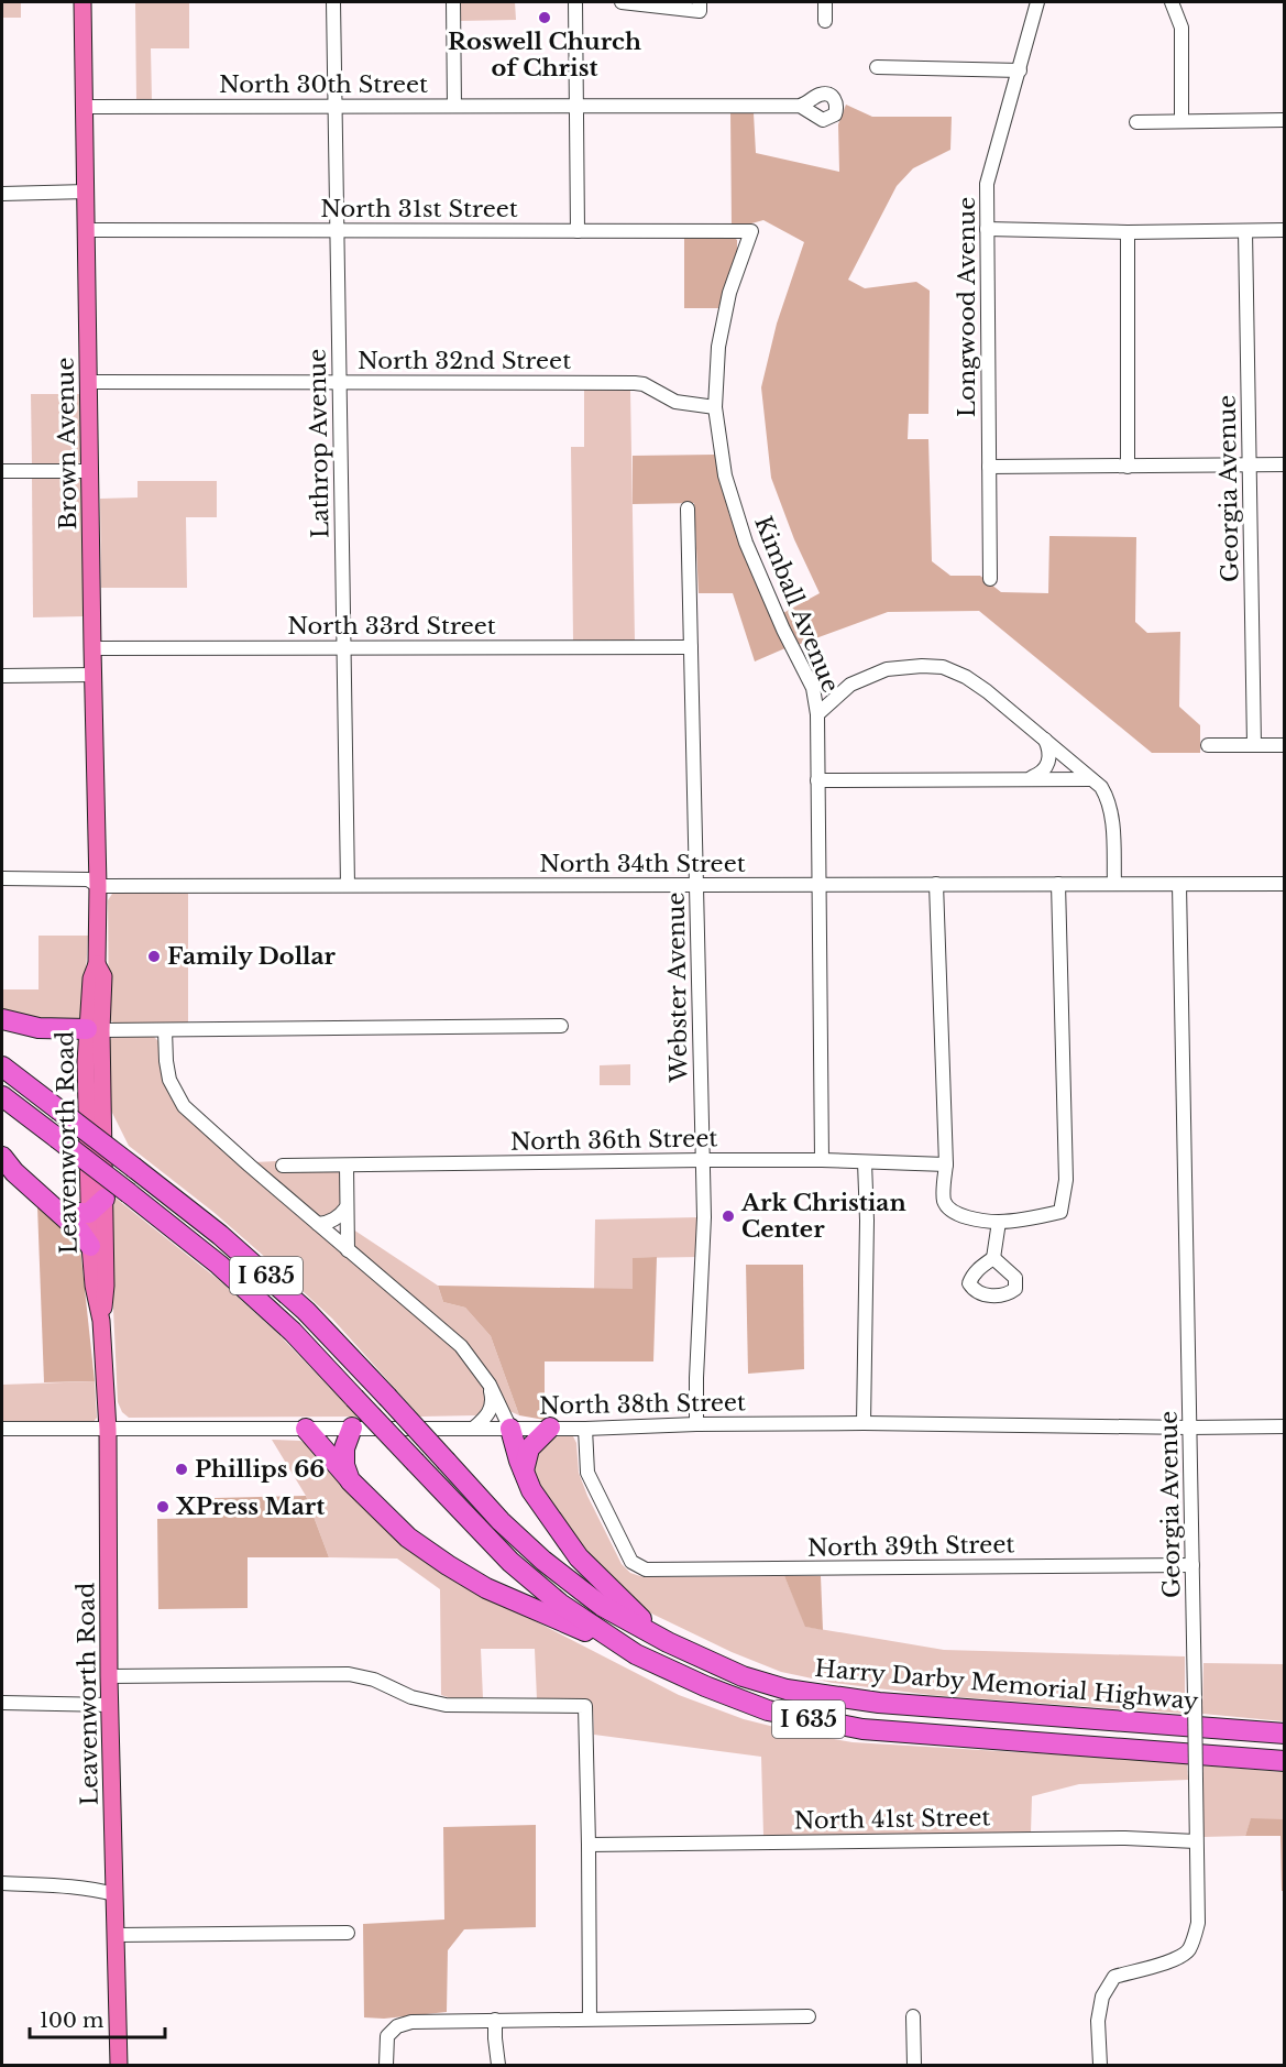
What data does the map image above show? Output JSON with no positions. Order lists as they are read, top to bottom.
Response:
{
  "streets": {
    "highway": ["I 635", "Harry Darby Memorial Highway"],
    "main road": ["Brown Avenue", "Leavenworth Road"],
    "street": [
      "North 30th Street",
      "North 31st Street",
      "Longwood Avenue",
      "North 32nd Street",
      "Lathrop Avenue",
      "Georgia Avenue",
      "Kimball Avenue",
      "North 33rd Street",
      "North 34th Street",
      "Webster Avenue",
      "North 36th Street",
      "North 38th Street",
      "North 39th Street",
      "North 41st Street"
    ]
  },
  "crossings": [
    ["North 30th Street", "Brown Avenue"],
    ["North 30th Street", "Lathrop Avenue"],
    ["North 31st Street", "Brown Avenue"],
    ["North 31st Street", "Lathrop Avenue"],
    ["North 31st Street", "Kimball Avenue"],
    ["North 32nd Street", "Brown Avenue"],
    ["North 32nd Street", "Lathrop Avenue"],
    ["North 32nd Street", "Kimball Avenue"],
    ["Brown Avenue", "North 33rd Street"],
    ["Brown Avenue", "North 34th Street"],
    ["Brown Avenue", "Leavenworth Road"],
    ["Lathrop Avenue", "North 33rd Street"],
    ["Lathrop Avenue", "North 34th Street"],
    ["Georgia Avenue", "North 34th Street"],
    ["Georgia Avenue", "North 38th Street"],
    ["Georgia Avenue", "North 39th Street"],
    ["Georgia Avenue", "North 41st Street"],
    ["Kimball Avenue", "North 34th Street"],
    ["Kimball Avenue", "North 36th Street"],
    ["North 33rd Street", "Webster Avenue"],
    ["North 34th Street", "Webster Avenue"],
    ["North 34th Street", "Leavenworth Road"],
    ["Webster Avenue", "North 36th Street"],
    ["Webster Avenue", "North 38th Street"],
    ["Leavenworth Road", "North 38th Street"],
    ["North 38th Street", "North 39th Street"]
  ],
  "places": [
    "Roswell Church of Christ",
    "Family Dollar",
    "Ark Christian Center",
    "Phillips 66",
    "XPress Mart"
  ],
  "scale_bar": "100 m"
}
